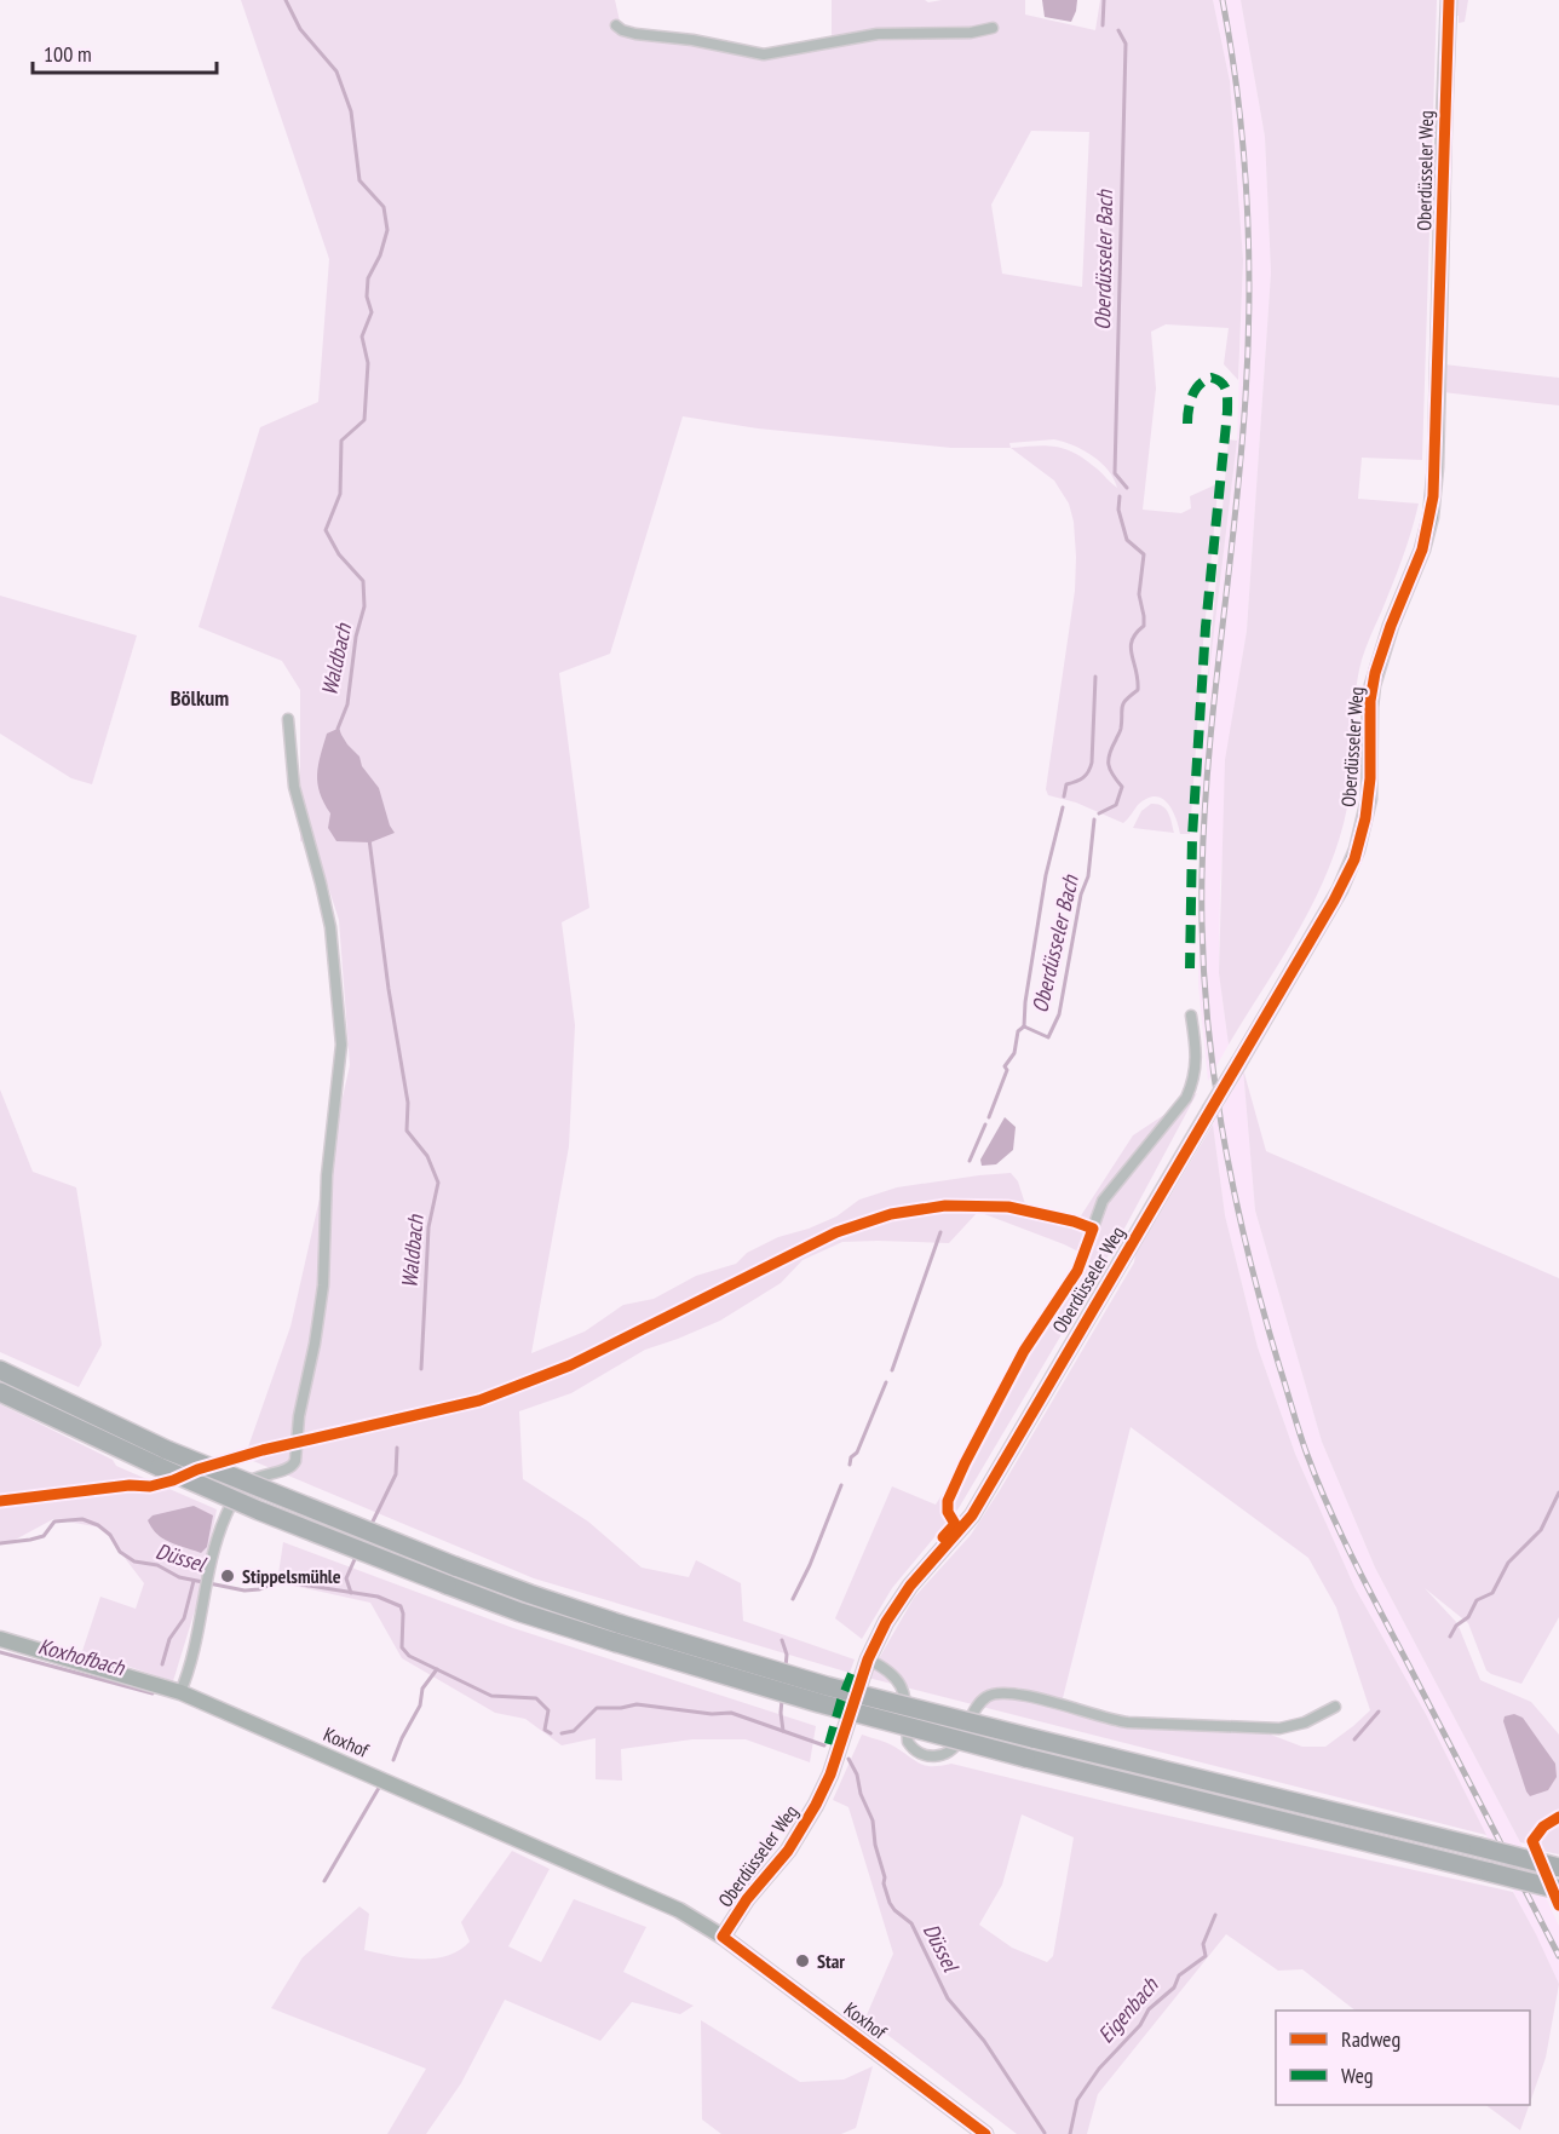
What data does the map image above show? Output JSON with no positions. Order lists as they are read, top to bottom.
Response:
{
  "streets": {
    "street": ["Oberdüsseler Weg", "Koxhof"]
  },
  "crossings": [
    ["Oberdüsseler Weg", "Koxhof"]
  ],
  "districts": ["Bölkum"],
  "water": [
    "Oberdüsseler Bach",
    "Waldbach",
    "Düssel",
    "Koxhofbach",
    "Eigenbach"
  ],
  "places": ["Stippelsmühle", "Star"],
  "legend": ["Radweg", "Weg"],
  "scale_bar": "100 m"
}
